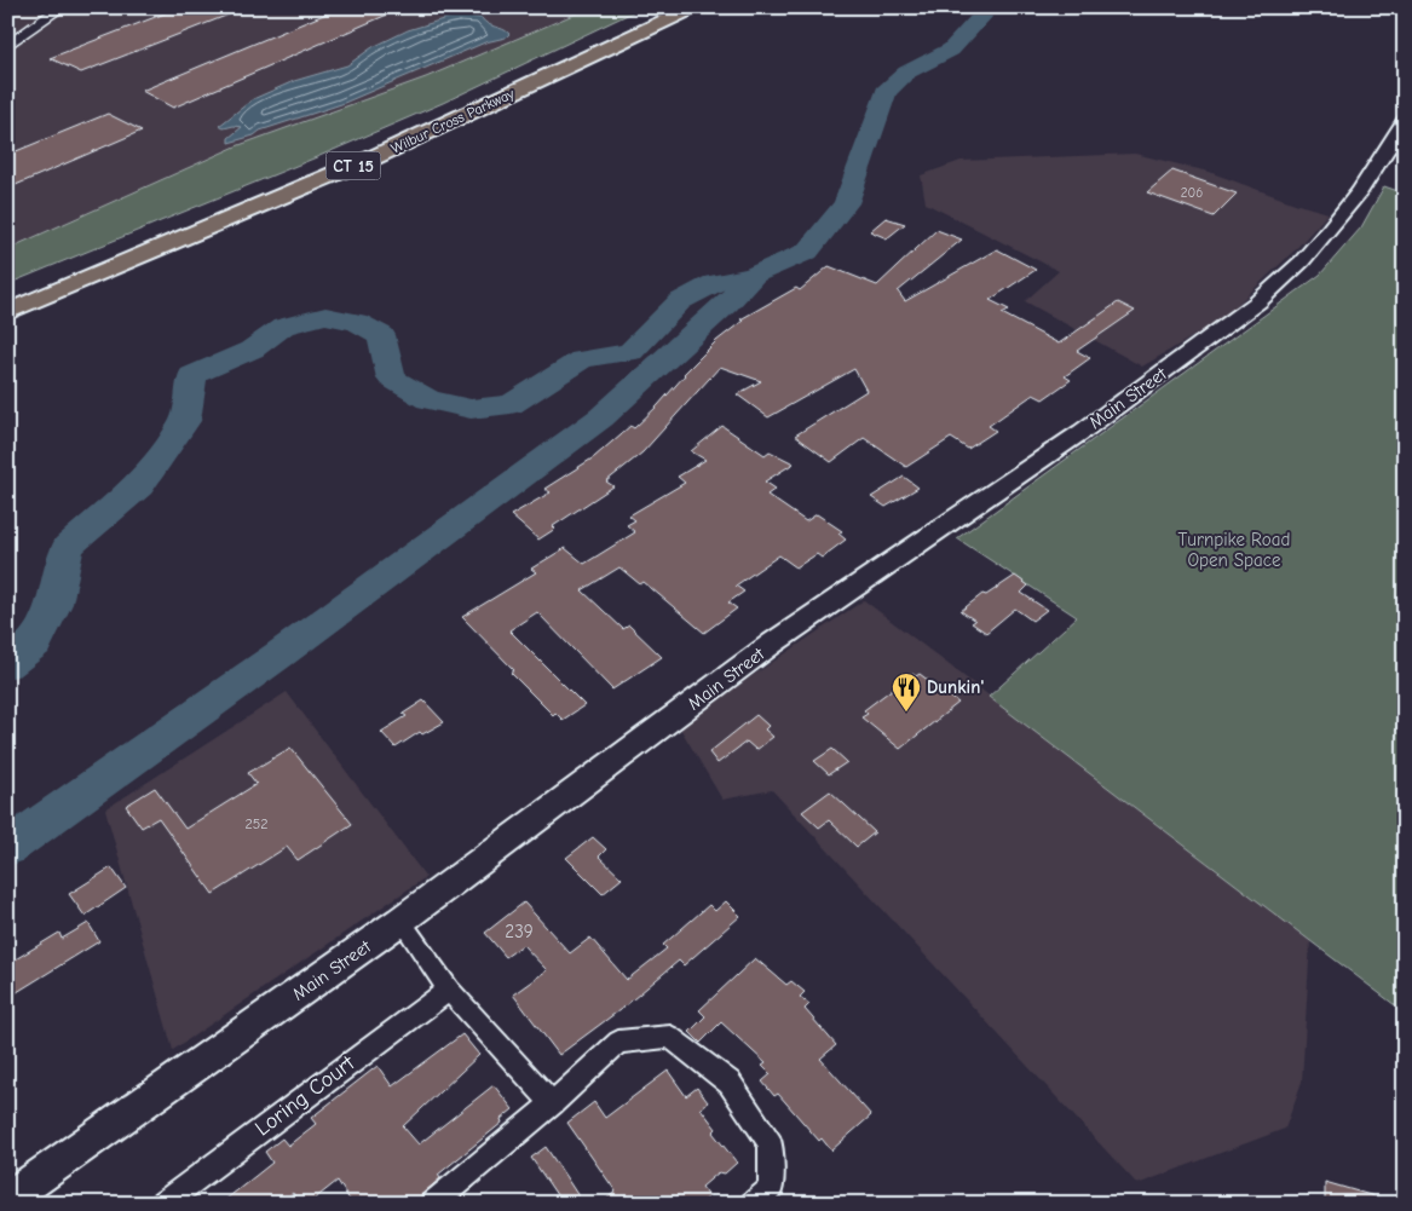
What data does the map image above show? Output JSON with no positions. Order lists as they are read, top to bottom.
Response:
{
  "streets": {
    "highway": ["Wilbur Cross Parkway", "CT 15"],
    "main road": ["Main Street"],
    "street": ["Loring Court"]
  },
  "parks": ["Turnpike Road Open Space"],
  "places": {
    "restaurant": ["Dunkin'"]
  },
  "house_numbers": ["206", "252", "239"]
}
